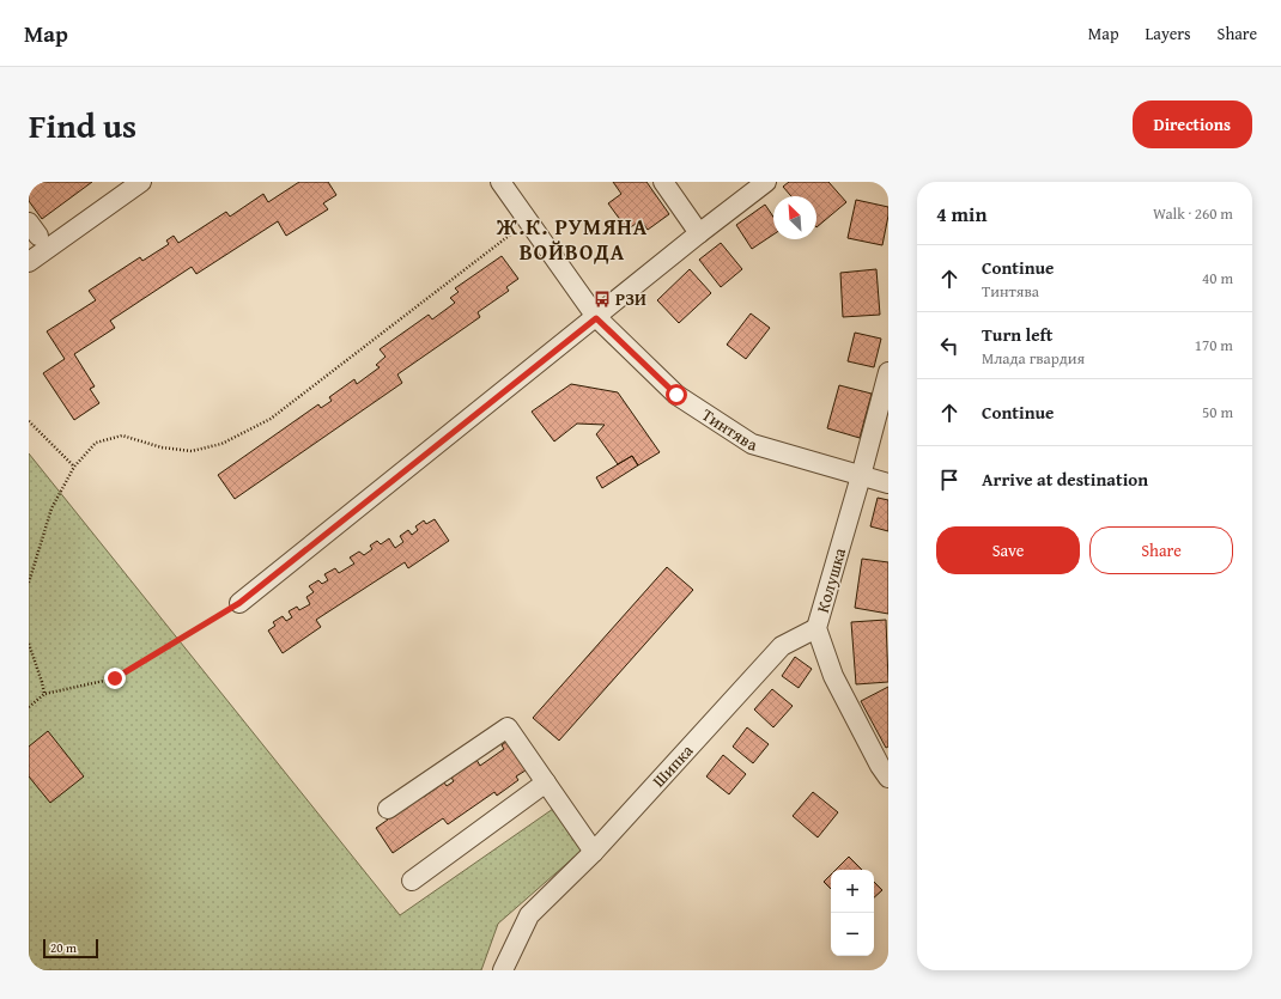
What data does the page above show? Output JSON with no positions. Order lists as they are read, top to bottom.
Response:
{
  "streets": {
    "street": ["Тинтява", "Колушка", "Шипка"]
  },
  "crossings": [
    ["Тинтява", "Колушка"],
    ["Колушка", "Шипка"]
  ],
  "districts": ["Ж.К. РУМЯНА ВОЙВОДА"],
  "places": {
    "bus stop": ["РЗИ"]
  },
  "scale_bar": "20 m",
  "north": "top left",
  "page": {
    "header": "Map",
    "nav": ["Map", "Layers", "Share"],
    "title": "Find us",
    "buttons": [
      "Directions",
      ["Save", "Share"]
    ],
    "heading": ["4 min", "Walk · 260 m"],
    "list": [
      ["Continue", "Тинтява", "40 m"],
      ["Turn left", "Млада гвардия", "170 m"],
      ["Continue", "50 m"],
      "Arrive at destination"
    ],
    "map_buttons": ["+", "−"],
    "scale": "20 m"
  }
}
